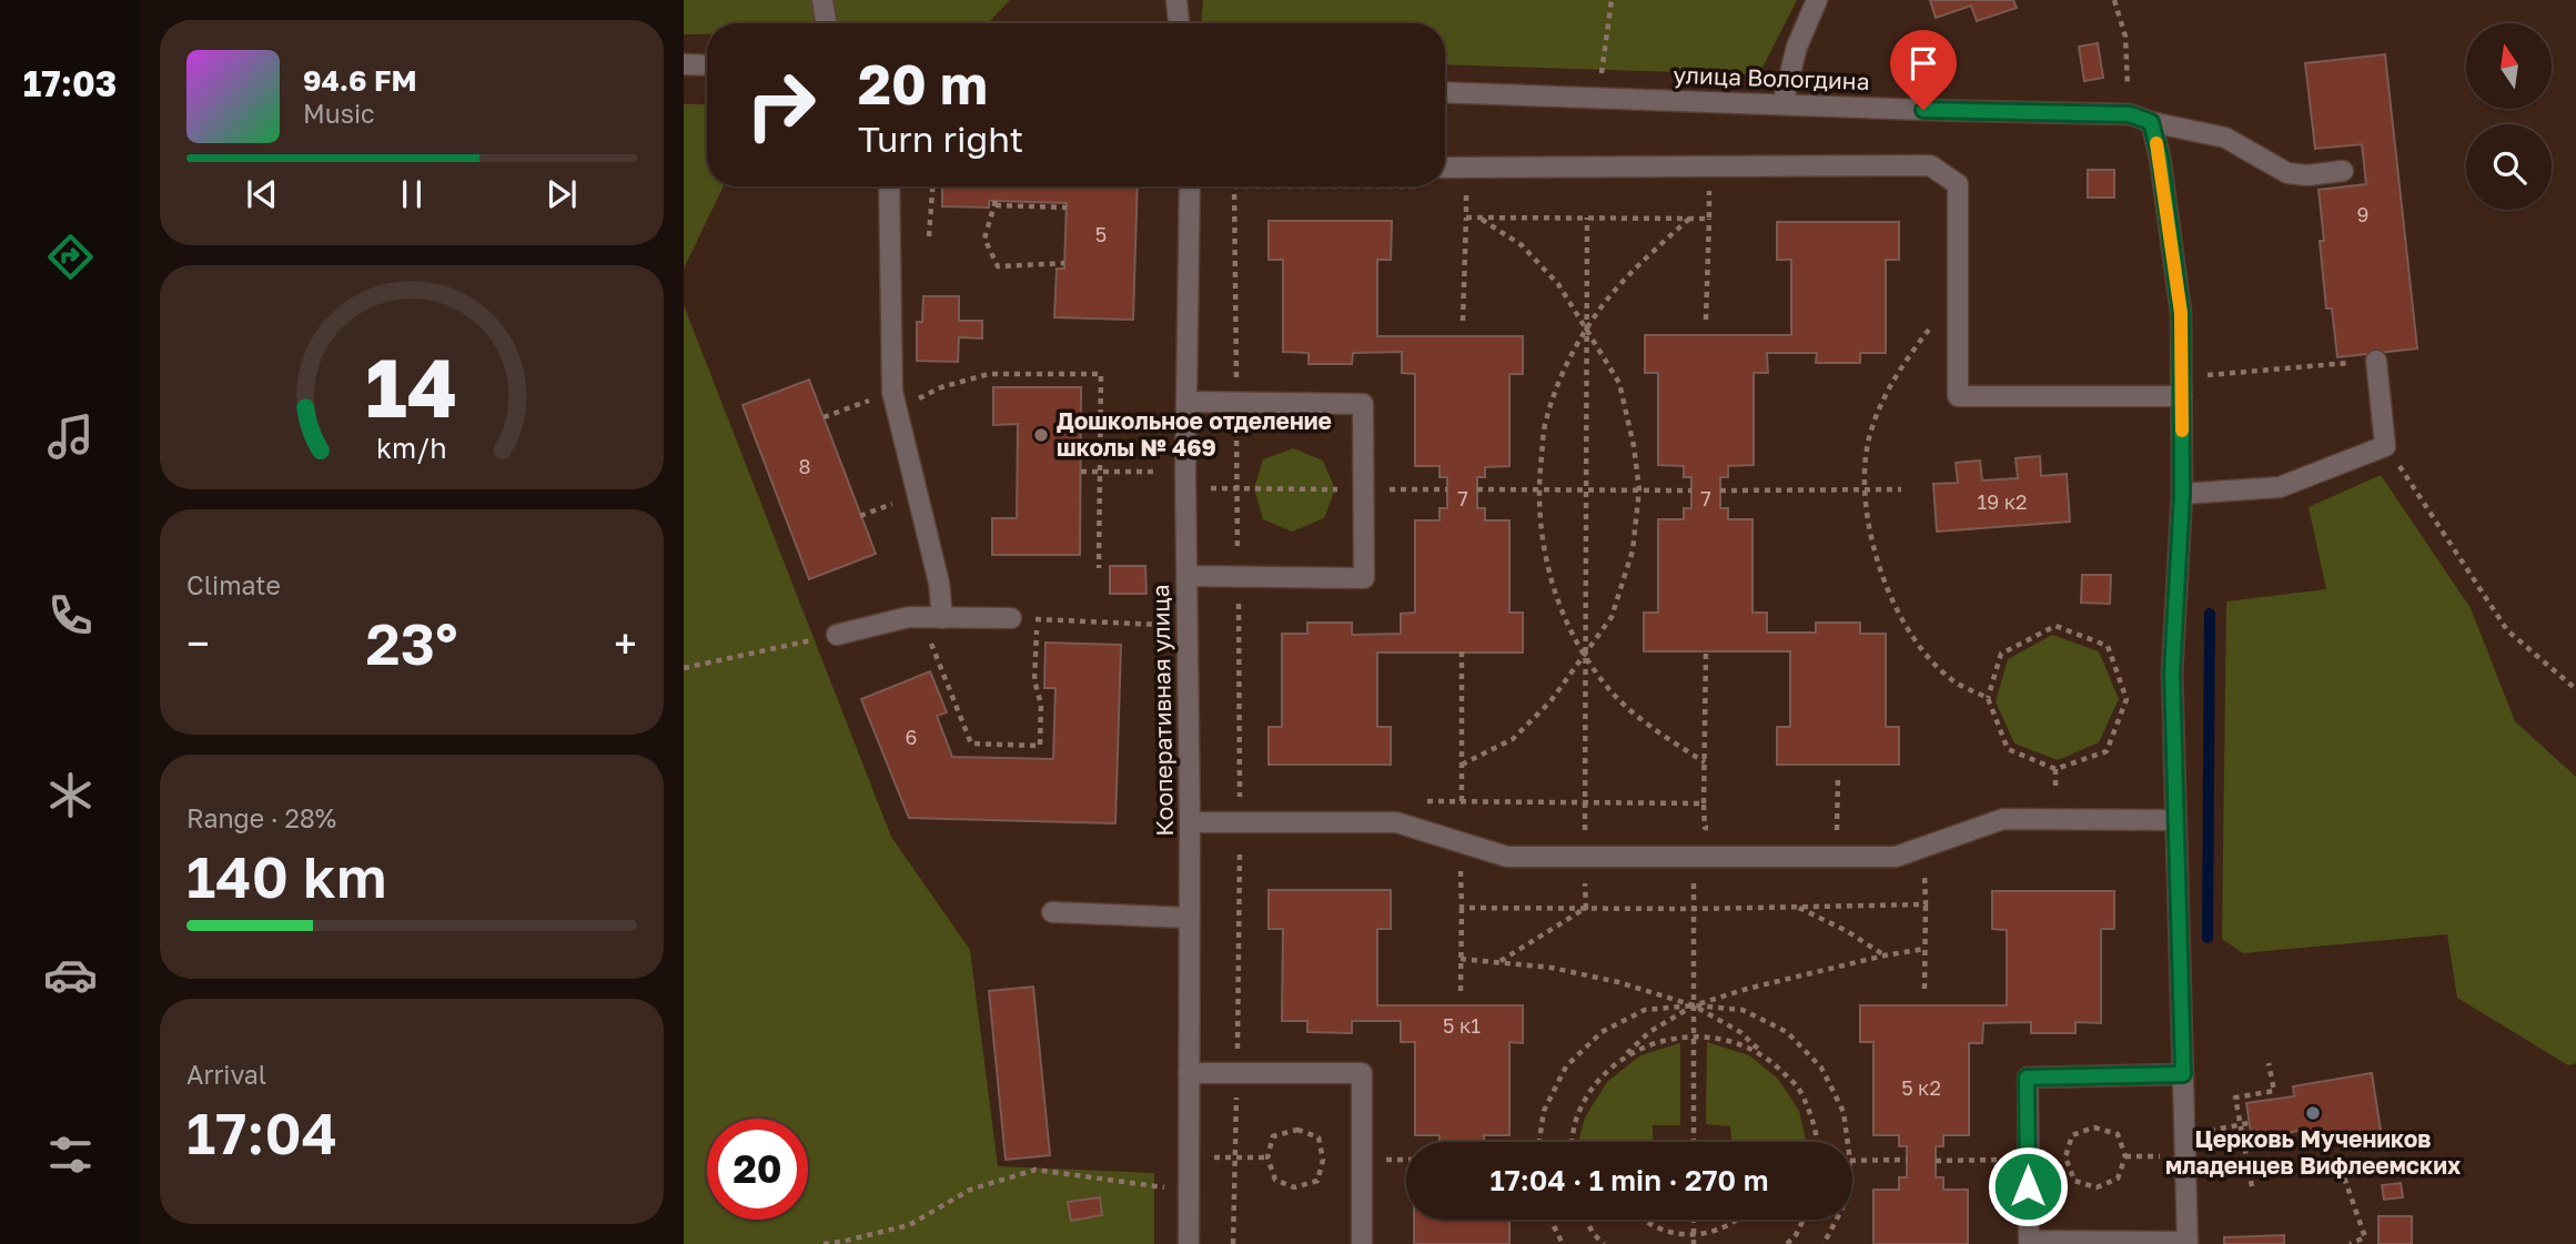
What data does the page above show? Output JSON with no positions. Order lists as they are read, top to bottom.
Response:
{
  "streets": {
    "street": ["улица Вологдина", "Кооперативная улица"]
  },
  "places": ["Дошкольное отделение школы № 469", "Церковь Мучеников младенцев Вифлеемских"],
  "house_numbers": [
    "9",
    "5",
    "8",
    "7",
    "7",
    "19 к2",
    "6",
    "5 к1",
    "5 к2"
  ],
  "north": "top",
  "page": {
    "tabs": "17:03",
    "turn": ["20 m", "Turn right"],
    "song": ["94.6 FM", "Music"],
    "tile": [
      "Climate",
      ["Range · 28%", "140 km"],
      ["Arrival", "17:04"]
    ],
    "heat": ["−", "23°", "+"],
    "limit": "20",
    "trip": "17:04 · 1 min · 270 m",
    "gauge": ["14", "km/h"]
  }
}
